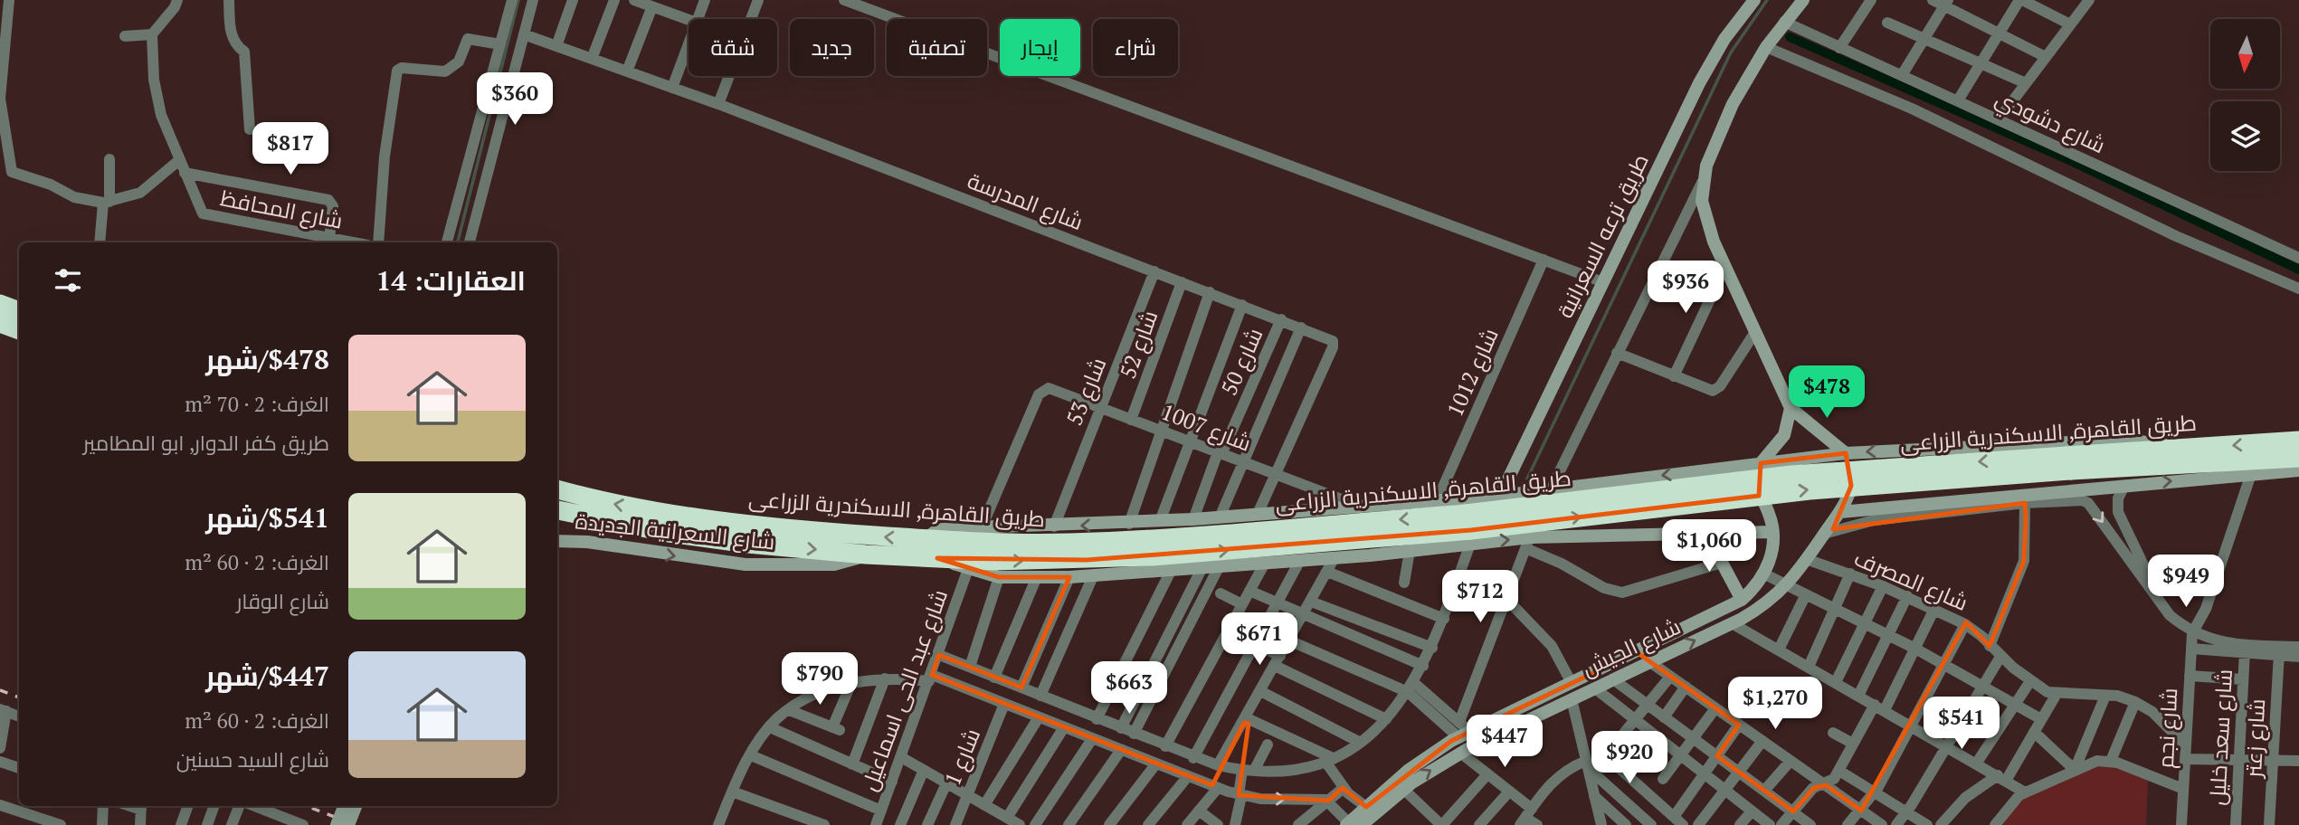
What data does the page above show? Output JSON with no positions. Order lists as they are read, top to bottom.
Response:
{
  "streets": {
    "highway": ["طريق القاهرة, الاسكندرية الزراعى"],
    "main road": ["طريق ترعه السعرانية", "شارع السعرانية الجديدة", "شارع الجيش"],
    "street": [
      "شارع دشودي",
      "شارع المدرسة",
      "شارع المحافظ",
      "شارع 52",
      "شارع 50",
      "شارع 1012",
      "شارع 53",
      "شارع 1007",
      "شارع المصرف",
      "شارع عبد الحى اسماعيل",
      "شارع نجم",
      "شارع سعد خليل",
      "شارع زعتر",
      "شارع 1"
    ]
  },
  "crossings": [
    ["شارع المدرسة", "شارع 52"],
    ["شارع المدرسة", "شارع 50"],
    ["شارع المدرسة", "شارع 53"],
    ["شارع المدرسة", "شارع 1007"],
    ["شارع 52", "شارع 1007"],
    ["شارع 50", "شارع 1007"],
    ["شارع 53", "شارع 1007"],
    ["طريق القاهرة, الاسكندرية الزراعى", "شارع السعرانية الجديدة"],
    ["شارع المصرف", "شارع الجيش"],
    ["شارع المصرف", "شارع نجم"]
  ],
  "one_way": ["شارع السعرانية الجديدة"],
  "north": "bottom",
  "page": {
    "chip": [
      "شراء",
      "إيجار",
      "تصفية",
      "جديد",
      "شقة"
    ],
    "price": [
      "$360",
      "$817",
      "$936",
      "$478",
      "$1,060",
      "$949",
      "$712",
      "$671",
      "$790",
      "$663",
      "$1,270",
      "$541",
      "$447",
      "$920"
    ],
    "heading": "العقارات: 14",
    "list": [
      {
        "name": "$478/شهر",
        "note": "الغرف: 2 · 70 m² · طريق كفر الدوار, ابو المطامير"
      },
      {
        "name": "$541/شهر",
        "note": "الغرف: 2 · 60 m² · شارع الوقار"
      },
      {
        "name": "$447/شهر",
        "note": "الغرف: 2 · 60 m² · شارع السيد حسنين"
      }
    ]
  }
}
